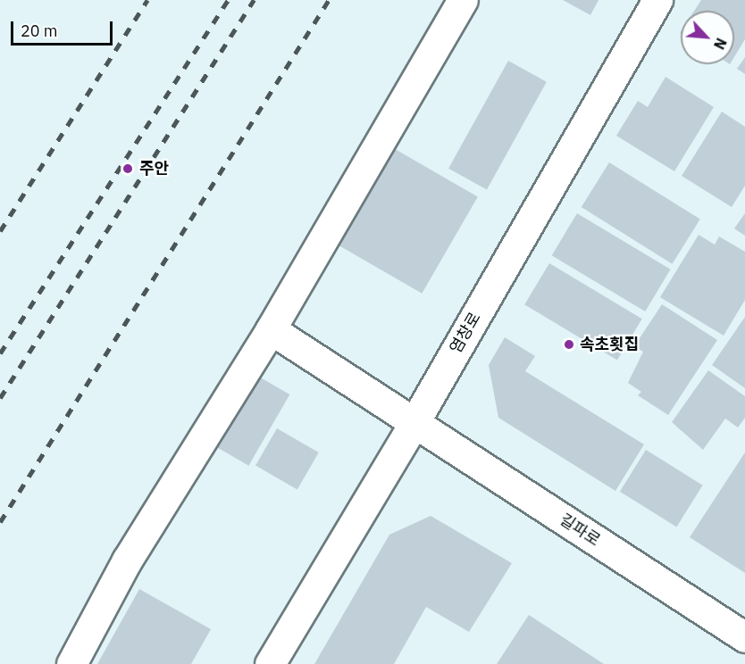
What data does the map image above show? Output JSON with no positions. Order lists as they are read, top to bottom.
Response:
{
  "streets": {
    "street": ["염창로", "길파로"]
  },
  "crossings": [
    ["염창로", "길파로"]
  ],
  "places": ["주안", "속초횟집"],
  "scale_bar": "20 m",
  "north": "bottom right"
}
